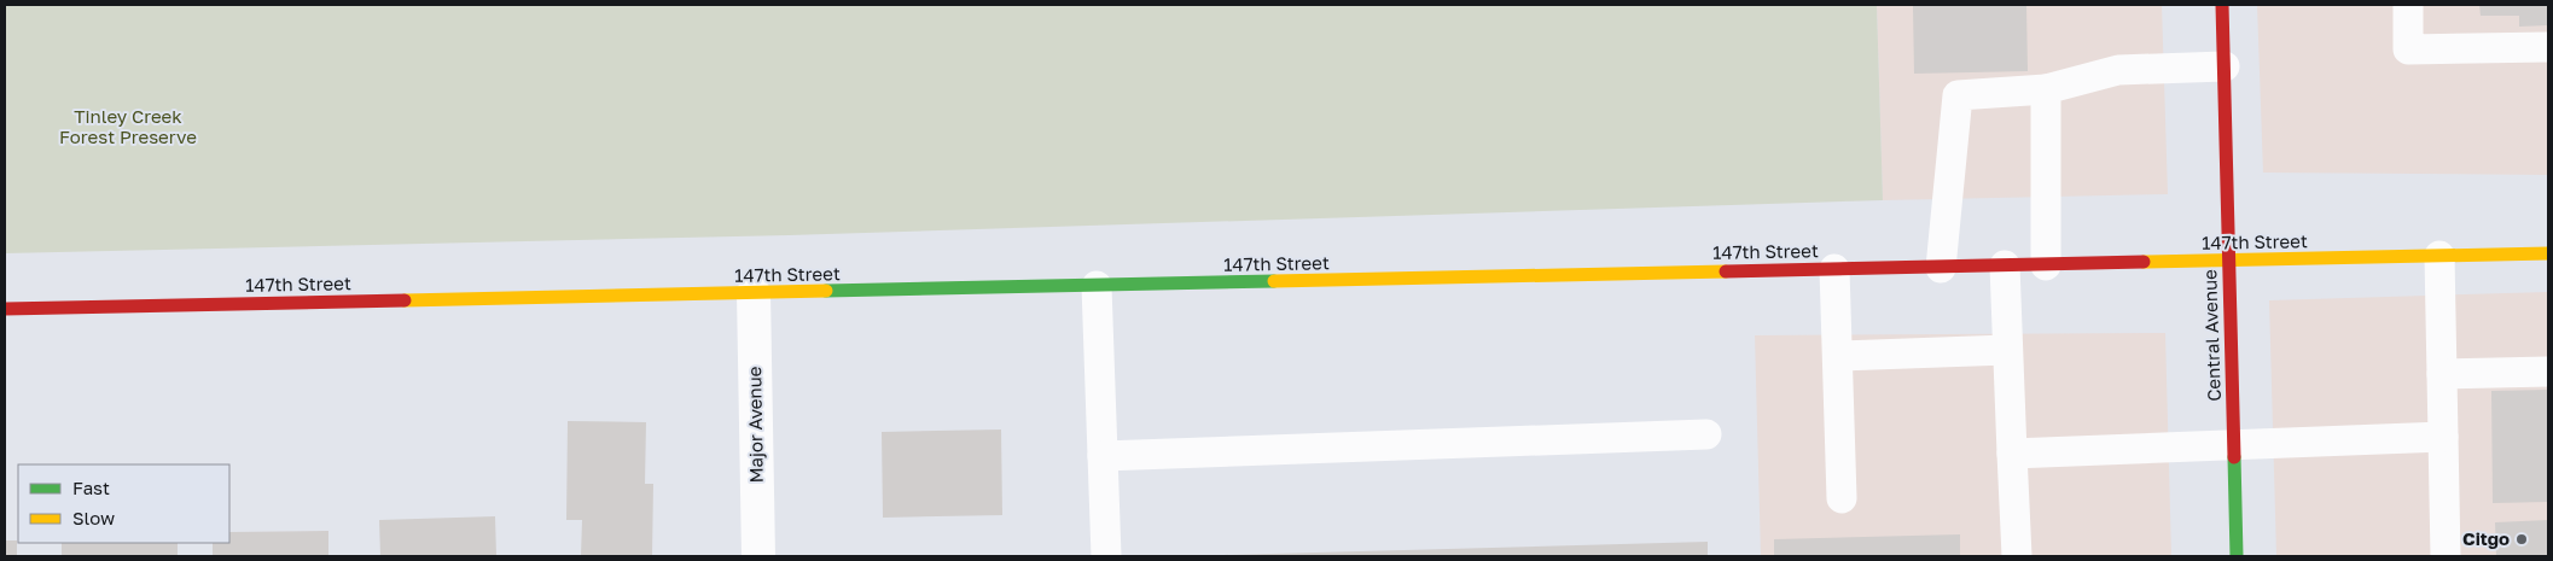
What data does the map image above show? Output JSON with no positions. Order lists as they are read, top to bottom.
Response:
{
  "streets": {
    "main road": ["147th Street", "Central Avenue"],
    "street": ["Major Avenue"]
  },
  "crossings": [
    ["147th Street", "Central Avenue"],
    ["147th Street", "Major Avenue"]
  ],
  "parks": ["Tinley Creek Forest Preserve"],
  "places": ["Citgo"],
  "legend": ["Fast", "Slow"]
}
